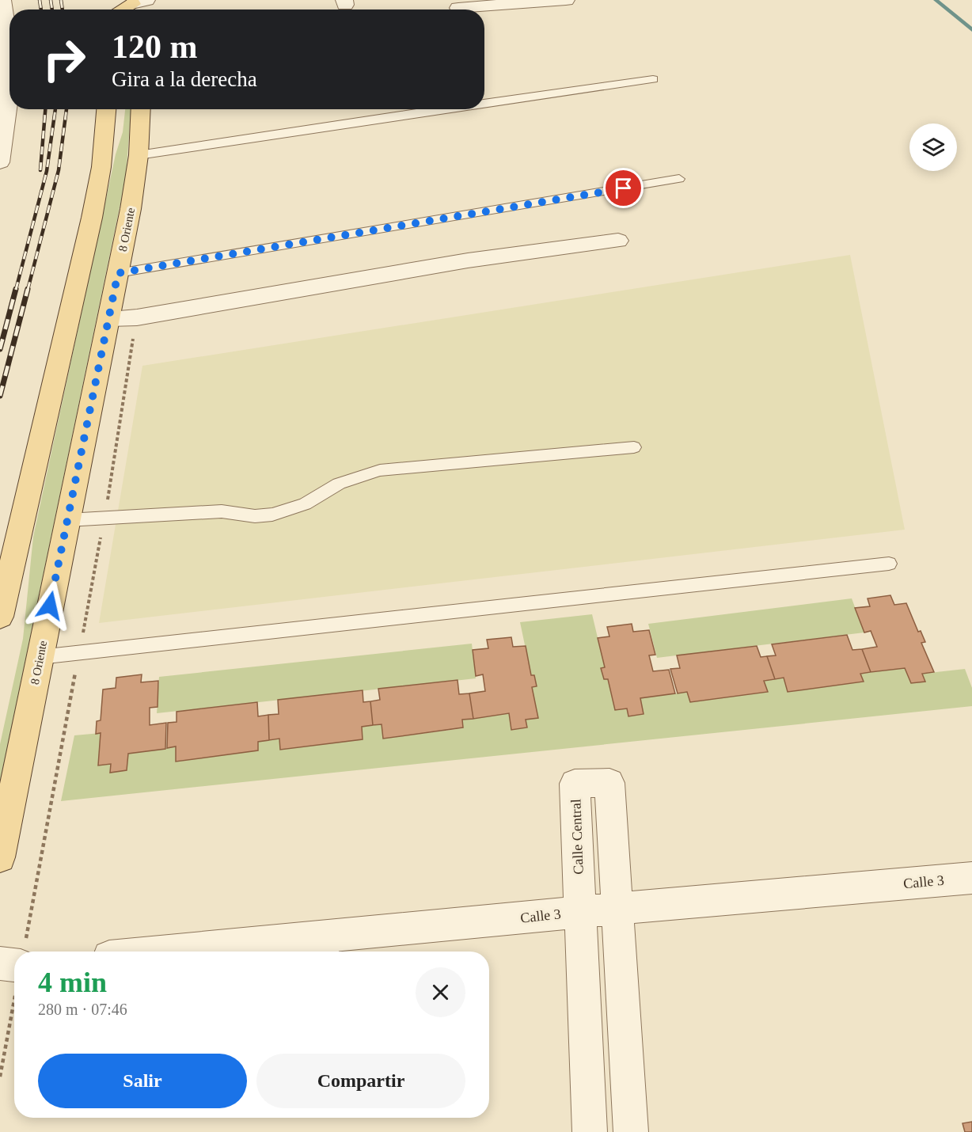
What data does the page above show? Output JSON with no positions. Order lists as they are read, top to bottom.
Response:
{
  "streets": {
    "main road": ["8 Oriente"],
    "street": ["Calle Central", "Calle 3"]
  },
  "crossings": [
    ["Calle Central", "Calle 3"]
  ],
  "page": {
    "turn": ["120 m", "Gira a la derecha"],
    "heading": ["4 min", "280 m · 07:46"],
    "buttons": ["Salir", "Compartir"]
  }
}
